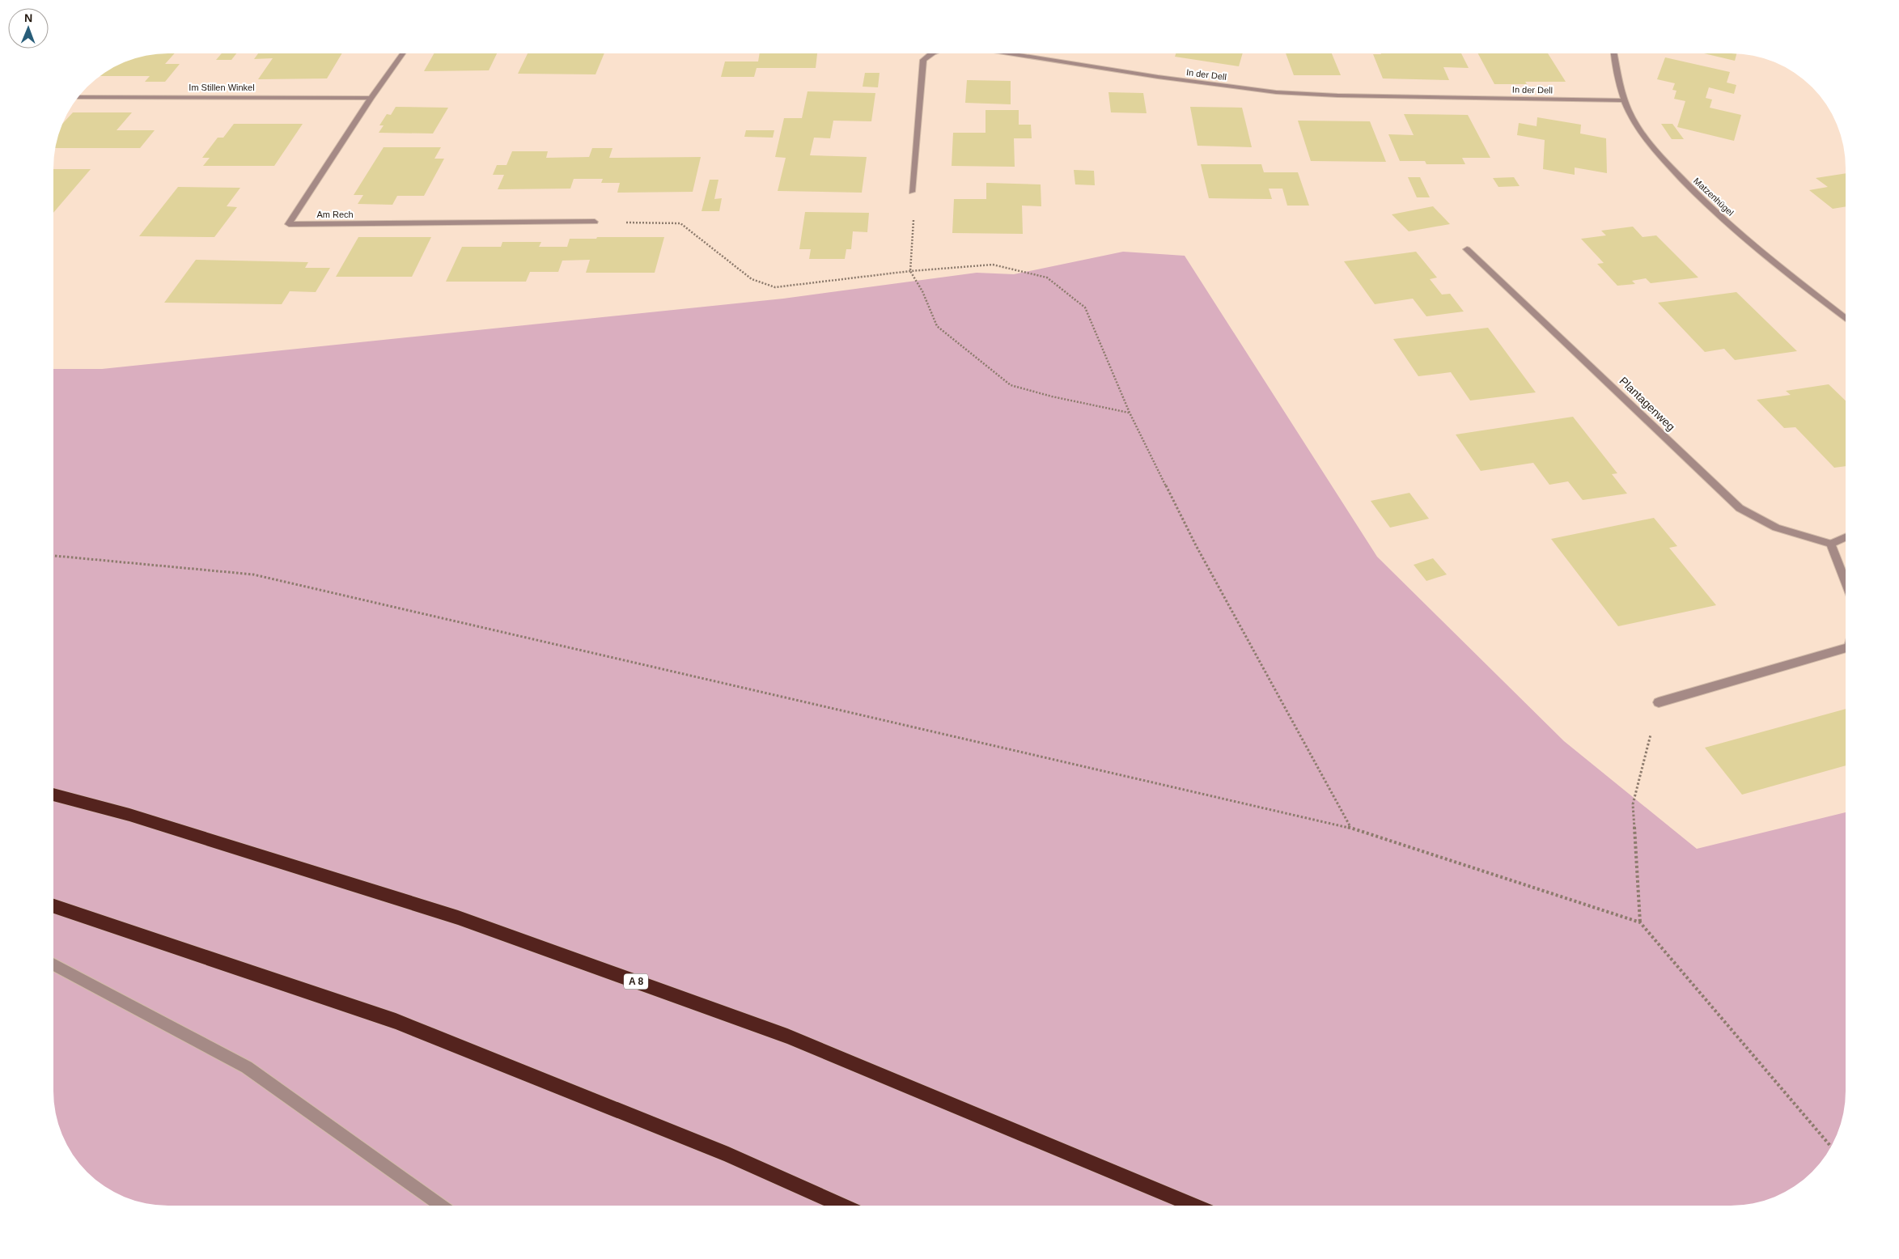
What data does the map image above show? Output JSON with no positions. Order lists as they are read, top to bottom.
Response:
{
  "streets": {
    "highway": ["A 8"],
    "street": [
      "In der Dell",
      "Im Stillen Winkel",
      "Matzenhügel",
      "Am Rech",
      "Plantagenweg"
    ]
  },
  "crossings": [
    ["In der Dell", "Matzenhügel"],
    ["Im Stillen Winkel", "Am Rech"]
  ],
  "north": "top"
}
